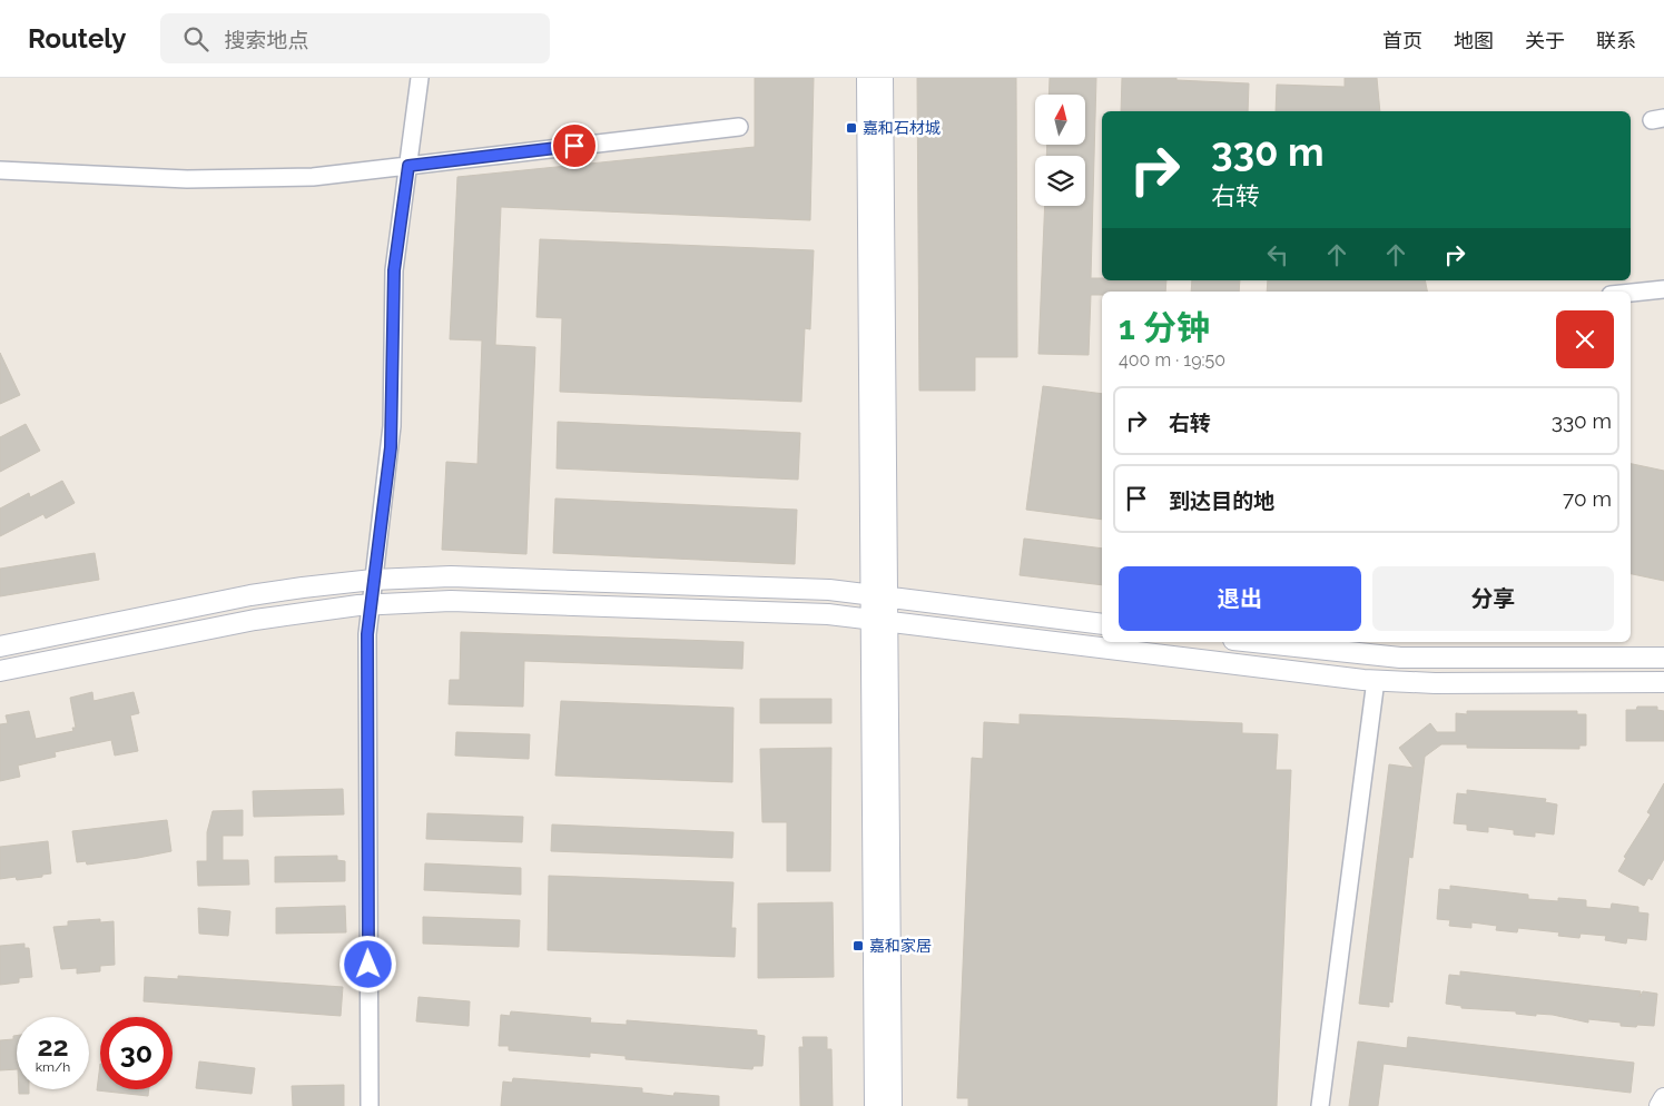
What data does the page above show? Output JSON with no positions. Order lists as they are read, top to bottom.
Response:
{
  "places": {
    "transit": ["嘉和石材城", "嘉和家居"]
  },
  "north": "top",
  "page": {
    "header": "Routely",
    "search": "搜索地点",
    "nav": [
      "首页",
      "地图",
      "关于",
      "联系"
    ],
    "turn": ["330 m", "右转"],
    "heading": ["1 分钟", "400 m · 19:50"],
    "list": [
      {
        "name": "右转",
        "value": "330 m"
      },
      {
        "name": "到达目的地",
        "value": "70 m"
      }
    ],
    "buttons": ["退出", "分享"],
    "speed": "22 km/h",
    "limit": "30"
  }
}
